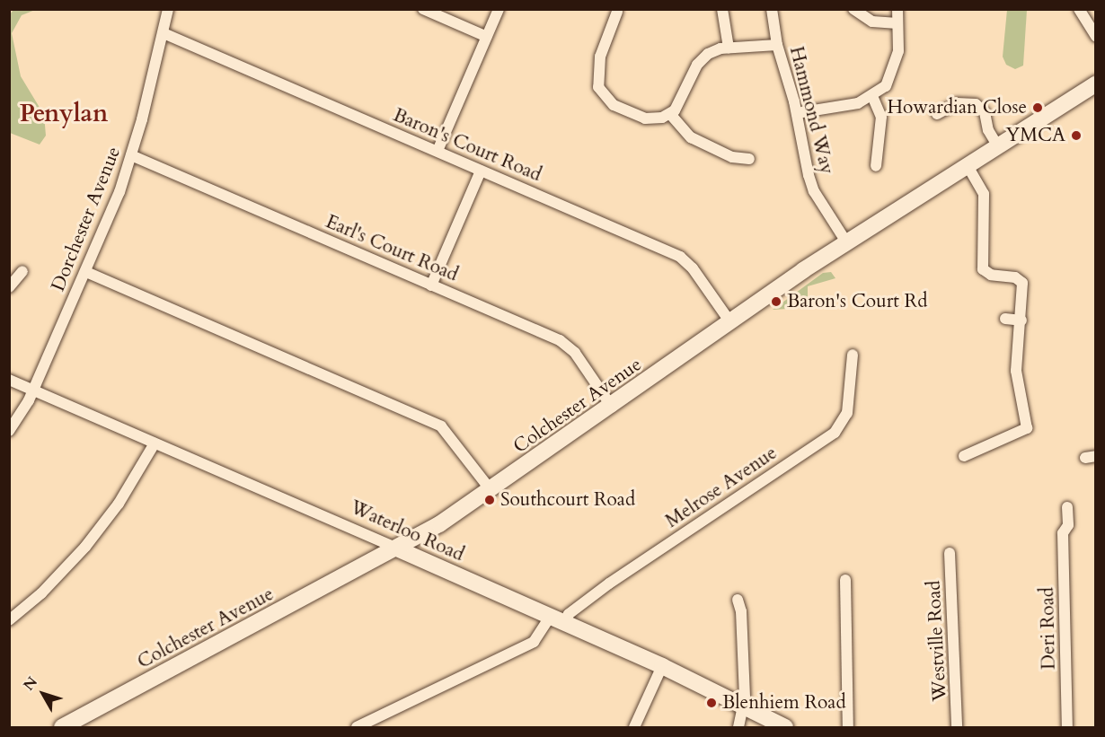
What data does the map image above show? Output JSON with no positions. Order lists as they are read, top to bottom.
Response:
{
  "streets": {
    "street": [
      "Hammond Way",
      "Baron's Court Road",
      "Dorchester Avenue",
      "Earl's Court Road",
      "Colchester Avenue",
      "Melrose Avenue",
      "Waterloo Road",
      "Deri Road",
      "Westville Road"
    ]
  },
  "crossings": [
    ["Hammond Way", "Colchester Avenue"],
    ["Baron's Court Road", "Dorchester Avenue"],
    ["Baron's Court Road", "Colchester Avenue"],
    ["Dorchester Avenue", "Earl's Court Road"],
    ["Dorchester Avenue", "Waterloo Road"],
    ["Earl's Court Road", "Colchester Avenue"],
    ["Colchester Avenue", "Waterloo Road"],
    ["Melrose Avenue", "Waterloo Road"]
  ],
  "districts": ["Penylan"],
  "places": [
    "Howardian Close",
    "YMCA",
    "Baron's Court Rd",
    "Southcourt Road",
    "Blenhiem Road"
  ],
  "north": "top left"
}
